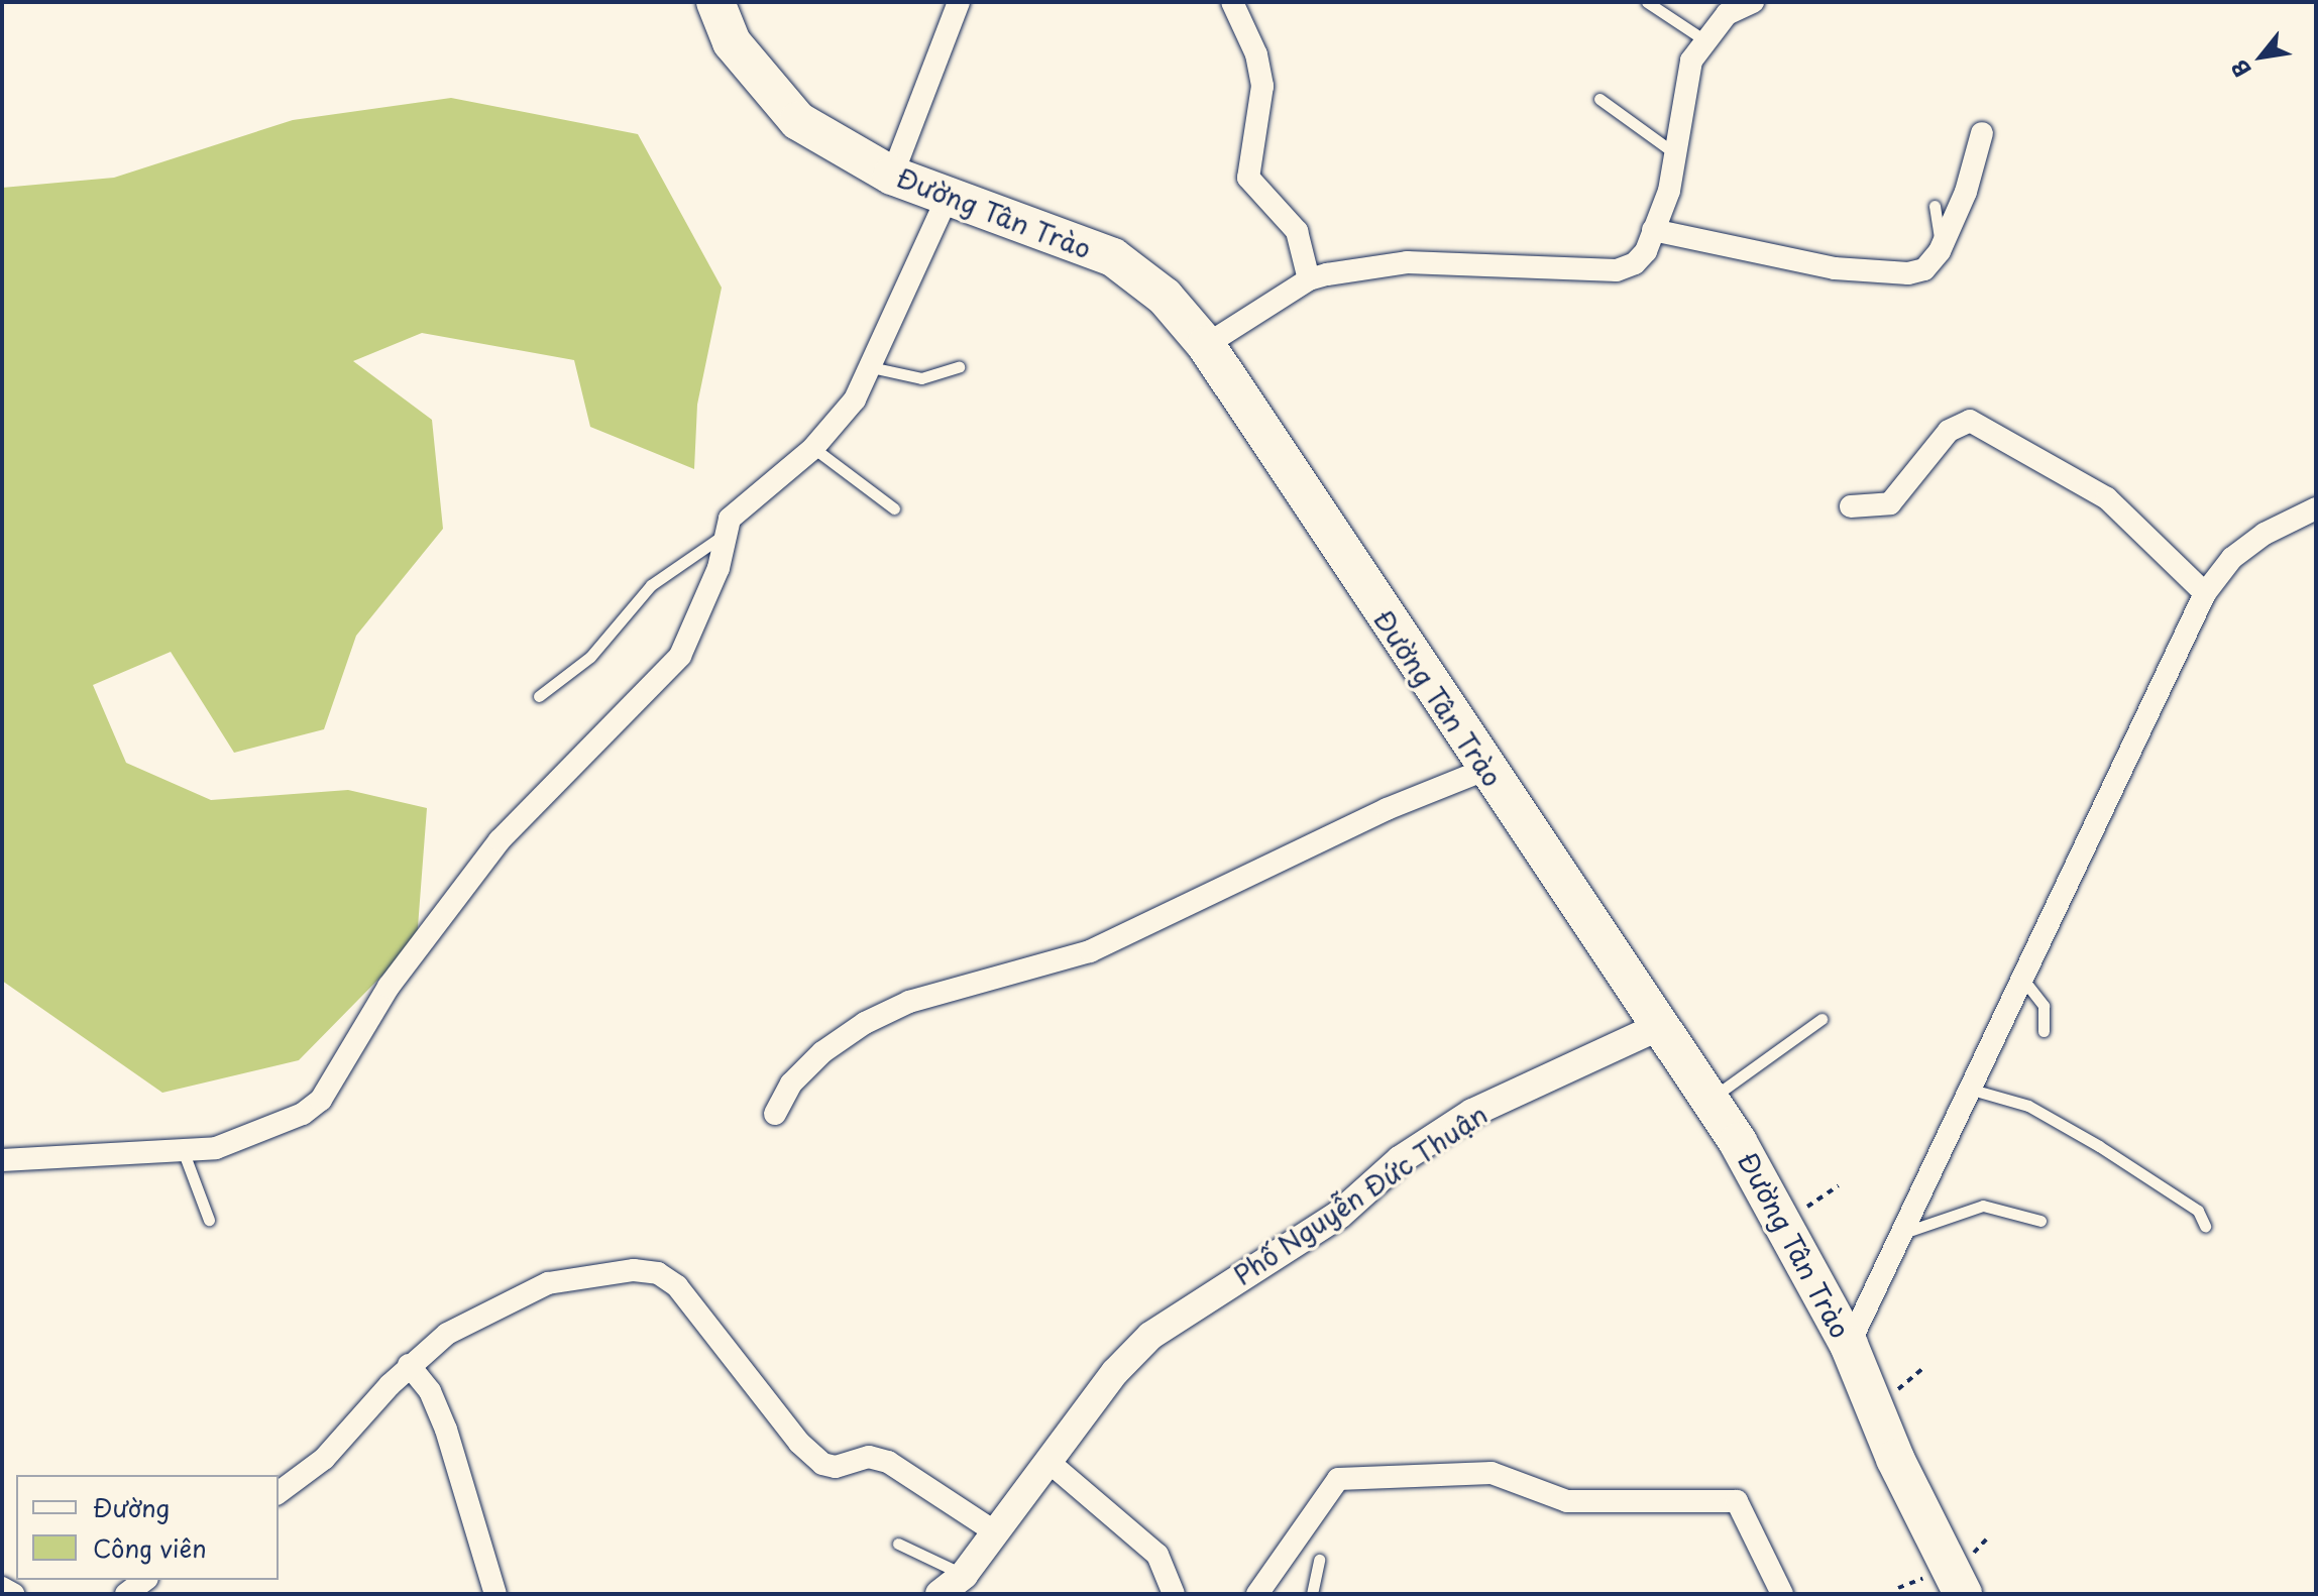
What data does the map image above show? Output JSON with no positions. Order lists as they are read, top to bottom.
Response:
{
  "streets": {
    "highway": ["Đường Tân Trào"],
    "street": ["Phố Nguyễn Đức Thuận"]
  },
  "crossings": [
    ["Đường Tân Trào", "Phố Nguyễn Đức Thuận"]
  ],
  "legend": ["Đường", "Công viên"],
  "north": "bottom left"
}
